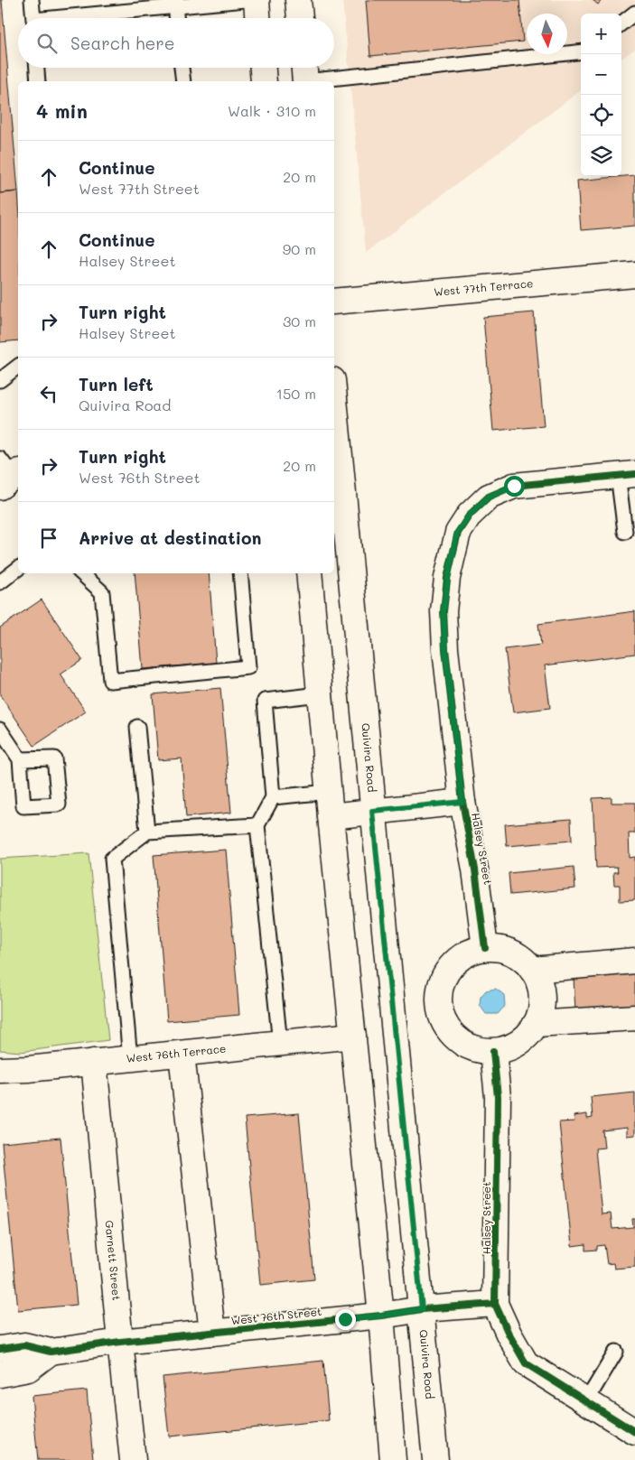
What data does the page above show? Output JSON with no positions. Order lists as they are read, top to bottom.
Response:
{
  "streets": {
    "street": [
      "West 77th Terrace",
      "Quivira Road",
      "Halsey Street",
      "West 76th Terrace",
      "Garnett Street",
      "West 76th Street"
    ]
  },
  "crossings": [
    ["Quivira Road", "Halsey Street"],
    ["Quivira Road", "West 76th Street"],
    ["Halsey Street", "West 76th Street"],
    ["West 76th Terrace", "Garnett Street"],
    ["Garnett Street", "West 76th Street"]
  ],
  "north": "bottom",
  "page": {
    "map_buttons": ["+", "−"],
    "search": "Search here",
    "heading": ["4 min", "Walk · 310 m"],
    "list": [
      ["Continue", "West 77th Street", "20 m"],
      ["Continue", "Halsey Street", "90 m"],
      ["Turn right", "Halsey Street", "30 m"],
      ["Turn left", "Quivira Road", "150 m"],
      ["Turn right", "West 76th Street", "20 m"],
      "Arrive at destination"
    ]
  }
}
